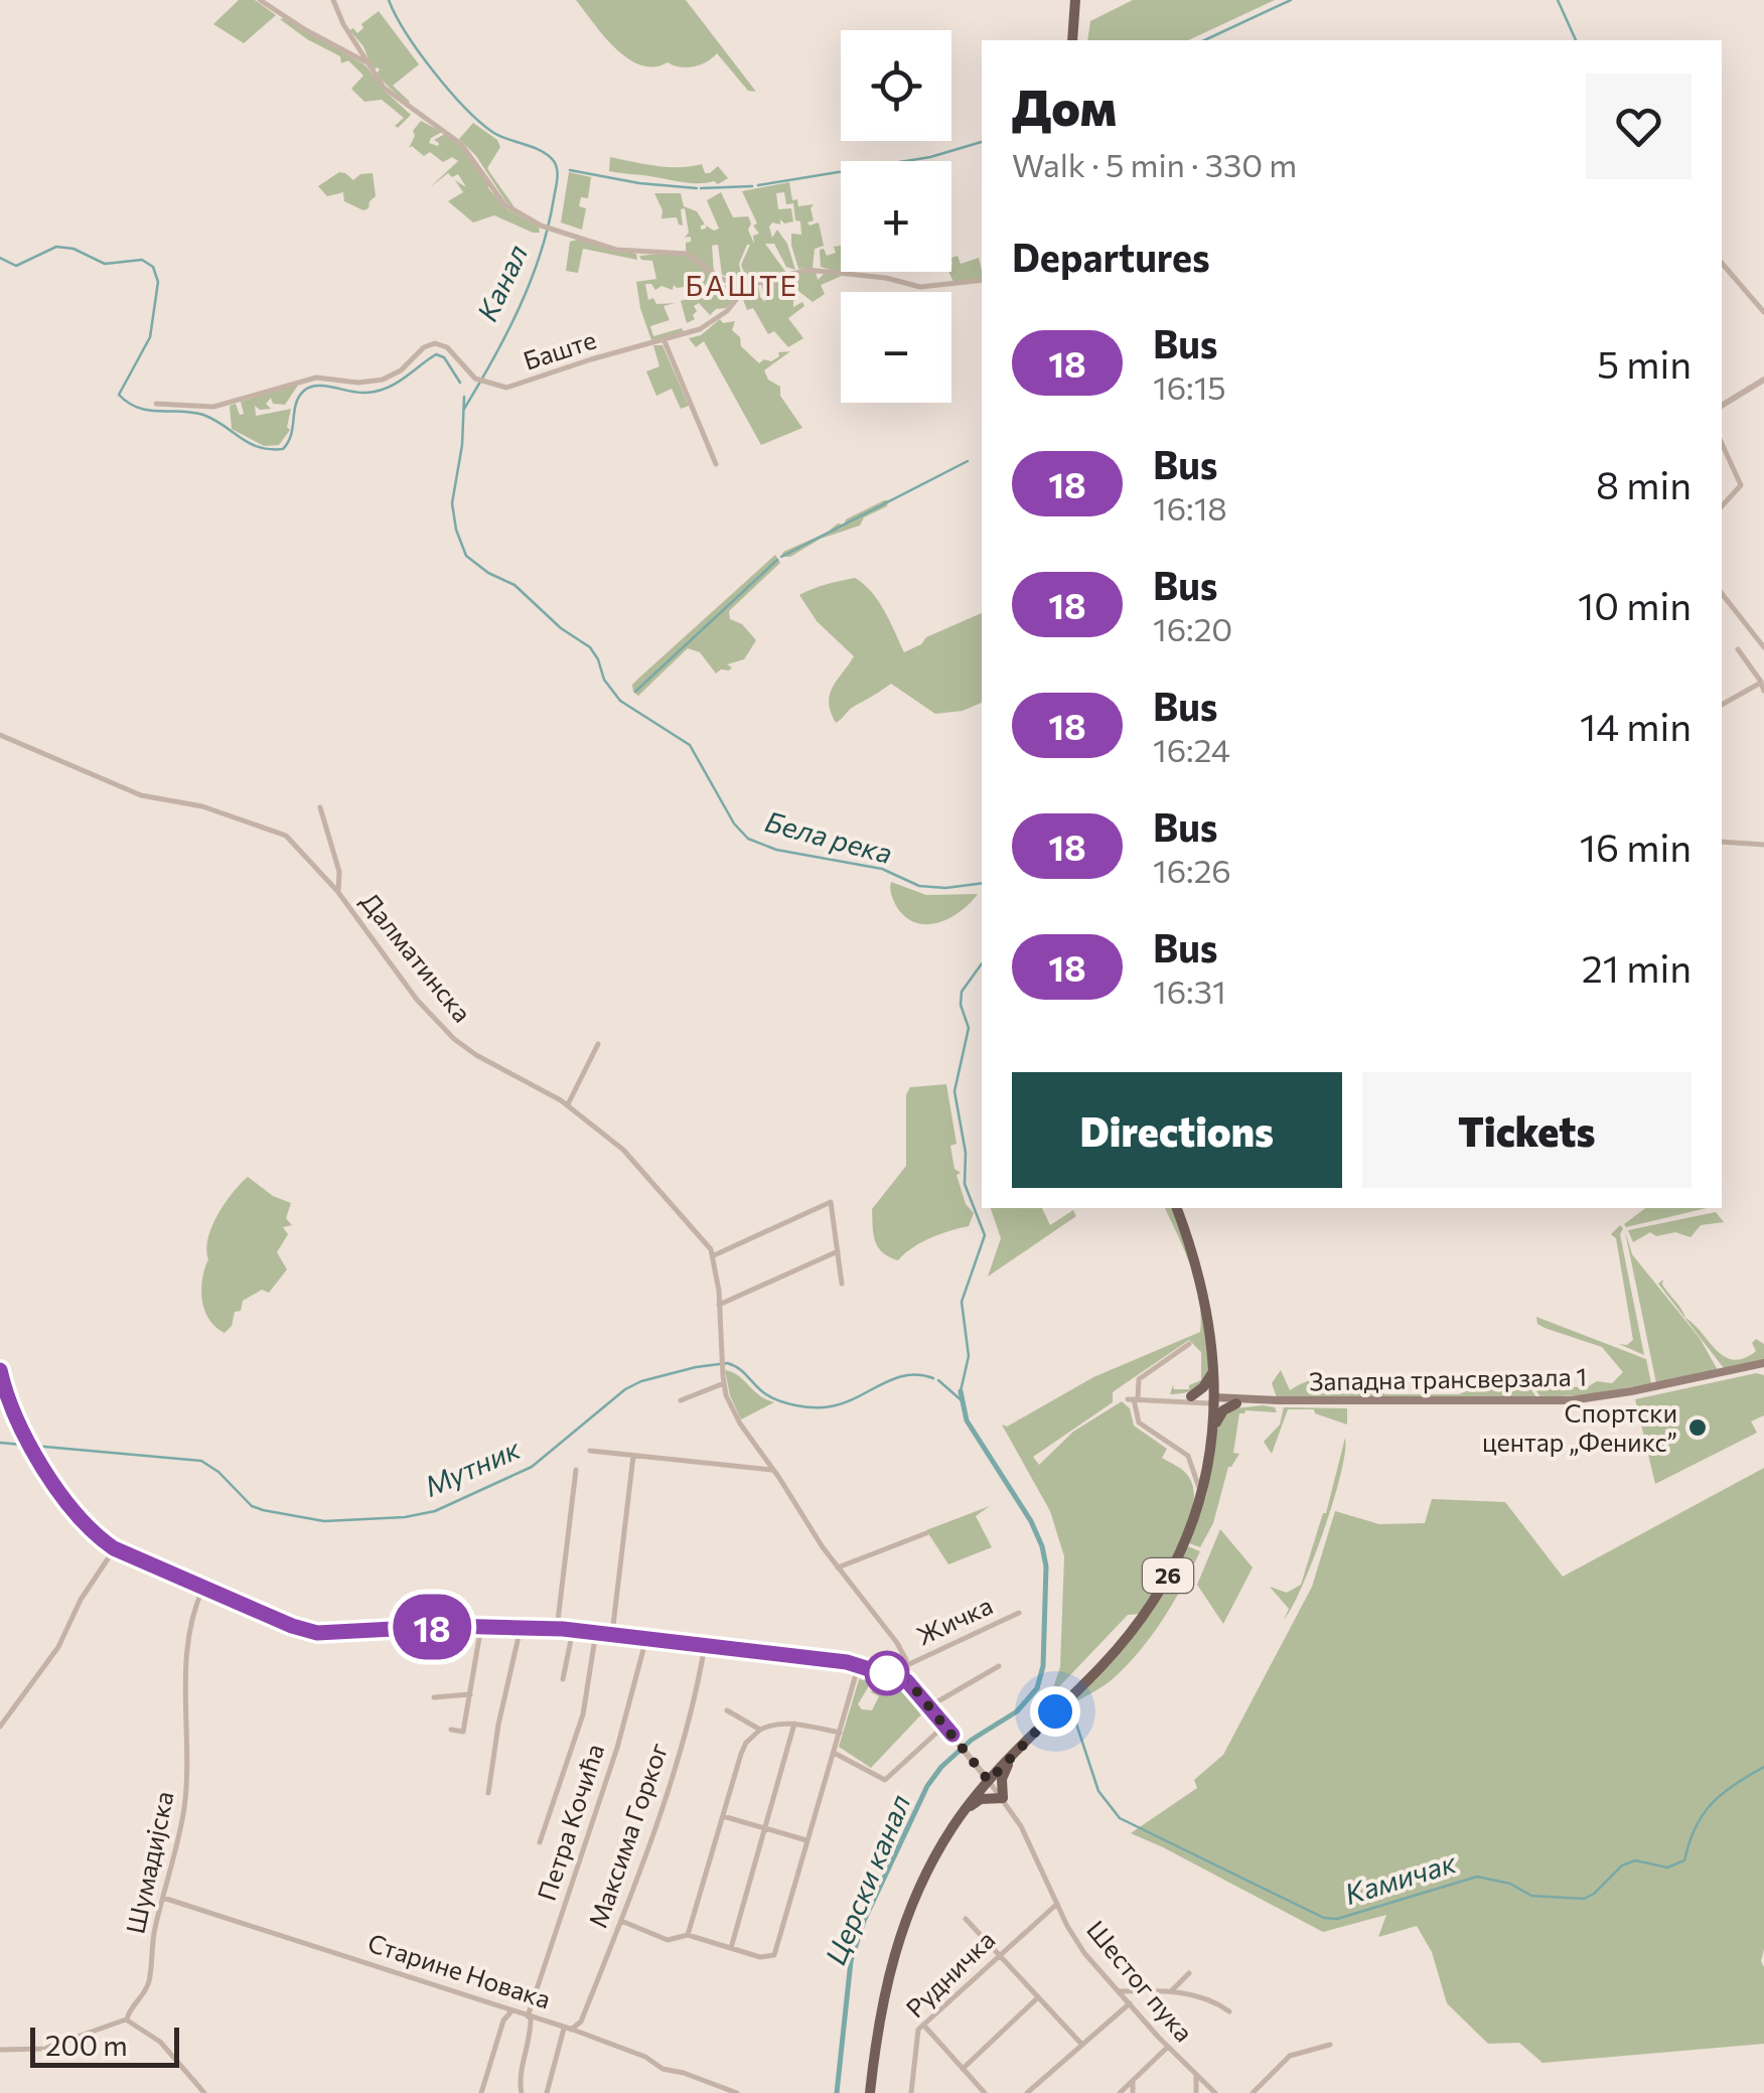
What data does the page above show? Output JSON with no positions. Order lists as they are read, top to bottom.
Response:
{
  "streets": {
    "main road": ["Западна трансверзала 1", "26"],
    "street": [
      "Баште",
      "Далматинска",
      "Жичка",
      "Петра Кочића",
      "Максима Горког",
      "Шумадијска",
      "Старине Новака",
      "Рудничка",
      "Шестог пука"
    ]
  },
  "crossings": [
    ["Далматинска", "Жичка"],
    ["Западна трансверзала 1", "26"],
    ["26", "Шестог пука"],
    ["Петра Кочића", "Старине Новака"],
    ["Максима Горког", "Старине Новака"],
    ["Шумадијска", "Старине Новака"],
    ["Рудничка", "Шестог пука"]
  ],
  "districts": ["БАШТЕ"],
  "water": [
    "Канал",
    "Бела река",
    "Мутник",
    "Камичак",
    "Церски канал"
  ],
  "places": ["Спортски центар „Феникс”"],
  "lines": ["bus line 18"],
  "scale_bar": "200 m",
  "page": {
    "on_map": "18",
    "map_buttons": ["+", "−"],
    "heading": [
      ["Дом", "Walk · 5 min · 330 m"],
      "Departures"
    ],
    "list": [
      {
        "mark": "18",
        "name": "Bus",
        "note": "16:15",
        "value": "5 min"
      },
      {
        "mark": "18",
        "name": "Bus",
        "note": "16:18",
        "value": "8 min"
      },
      {
        "mark": "18",
        "name": "Bus",
        "note": "16:20",
        "value": "10 min"
      },
      {
        "mark": "18",
        "name": "Bus",
        "note": "16:24",
        "value": "14 min"
      },
      {
        "mark": "18",
        "name": "Bus",
        "note": "16:26",
        "value": "16 min"
      },
      {
        "mark": "18",
        "name": "Bus",
        "note": "16:31",
        "value": "21 min"
      }
    ],
    "buttons": ["Directions", "Tickets"],
    "scale": "200 m"
  }
}
